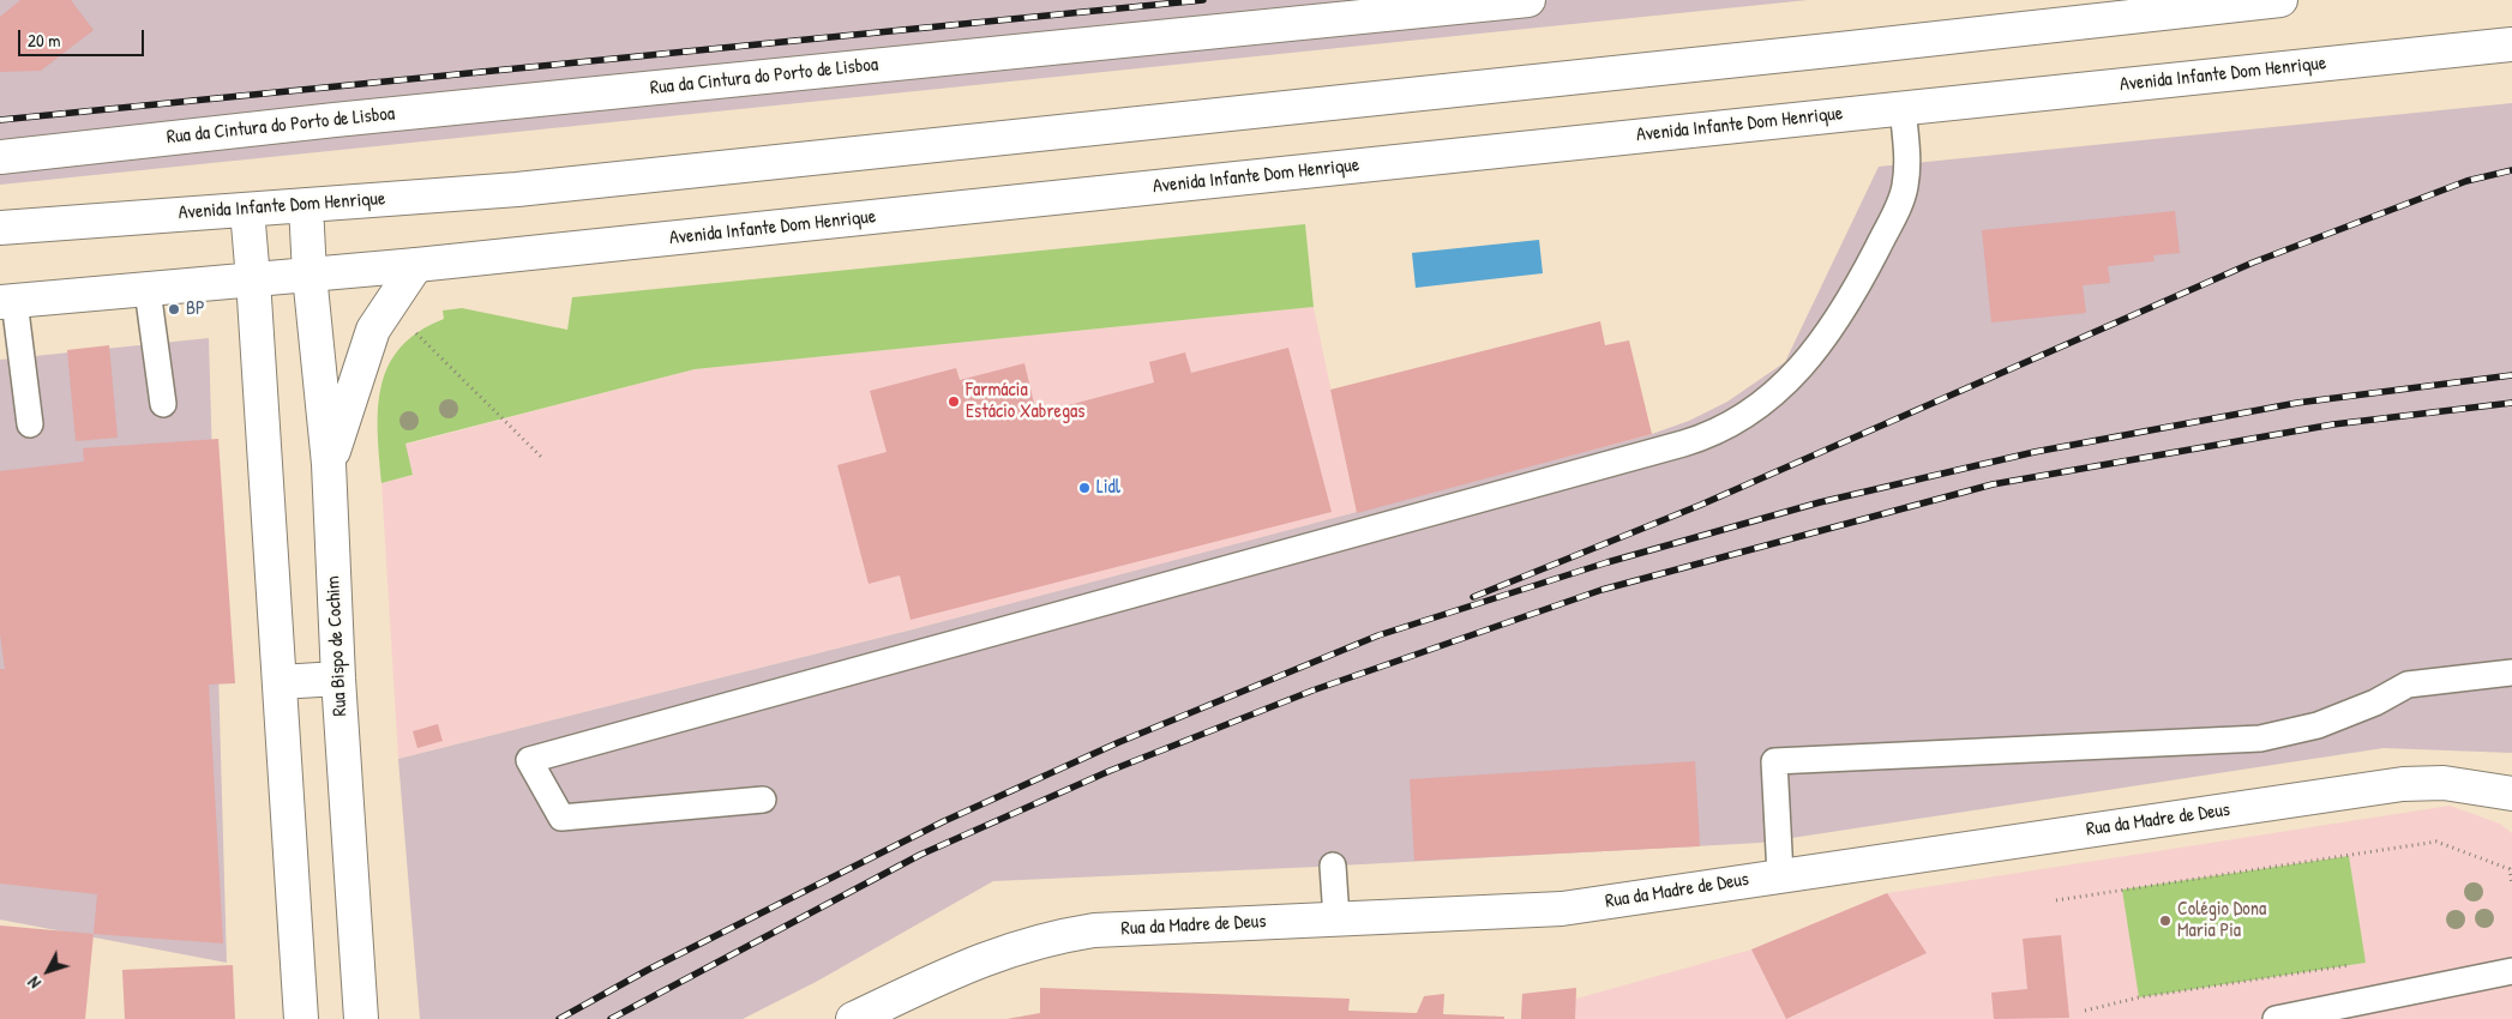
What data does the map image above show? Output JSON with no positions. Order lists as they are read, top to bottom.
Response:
{
  "streets": {
    "main road": [
      "Avenida Infante Dom Henrique",
      "Rua da Cintura do Porto de Lisboa",
      "Rua Bispo de Cochim",
      "Rua da Madre de Deus"
    ]
  },
  "crossings": [
    ["Avenida Infante Dom Henrique", "Rua Bispo de Cochim"]
  ],
  "places": [
    "BP",
    "Farmácia Estácio Xabregas",
    "Lidl",
    "Colégio Dona Maria Pia"
  ],
  "scale_bar": "20 m",
  "north": "bottom left"
}
